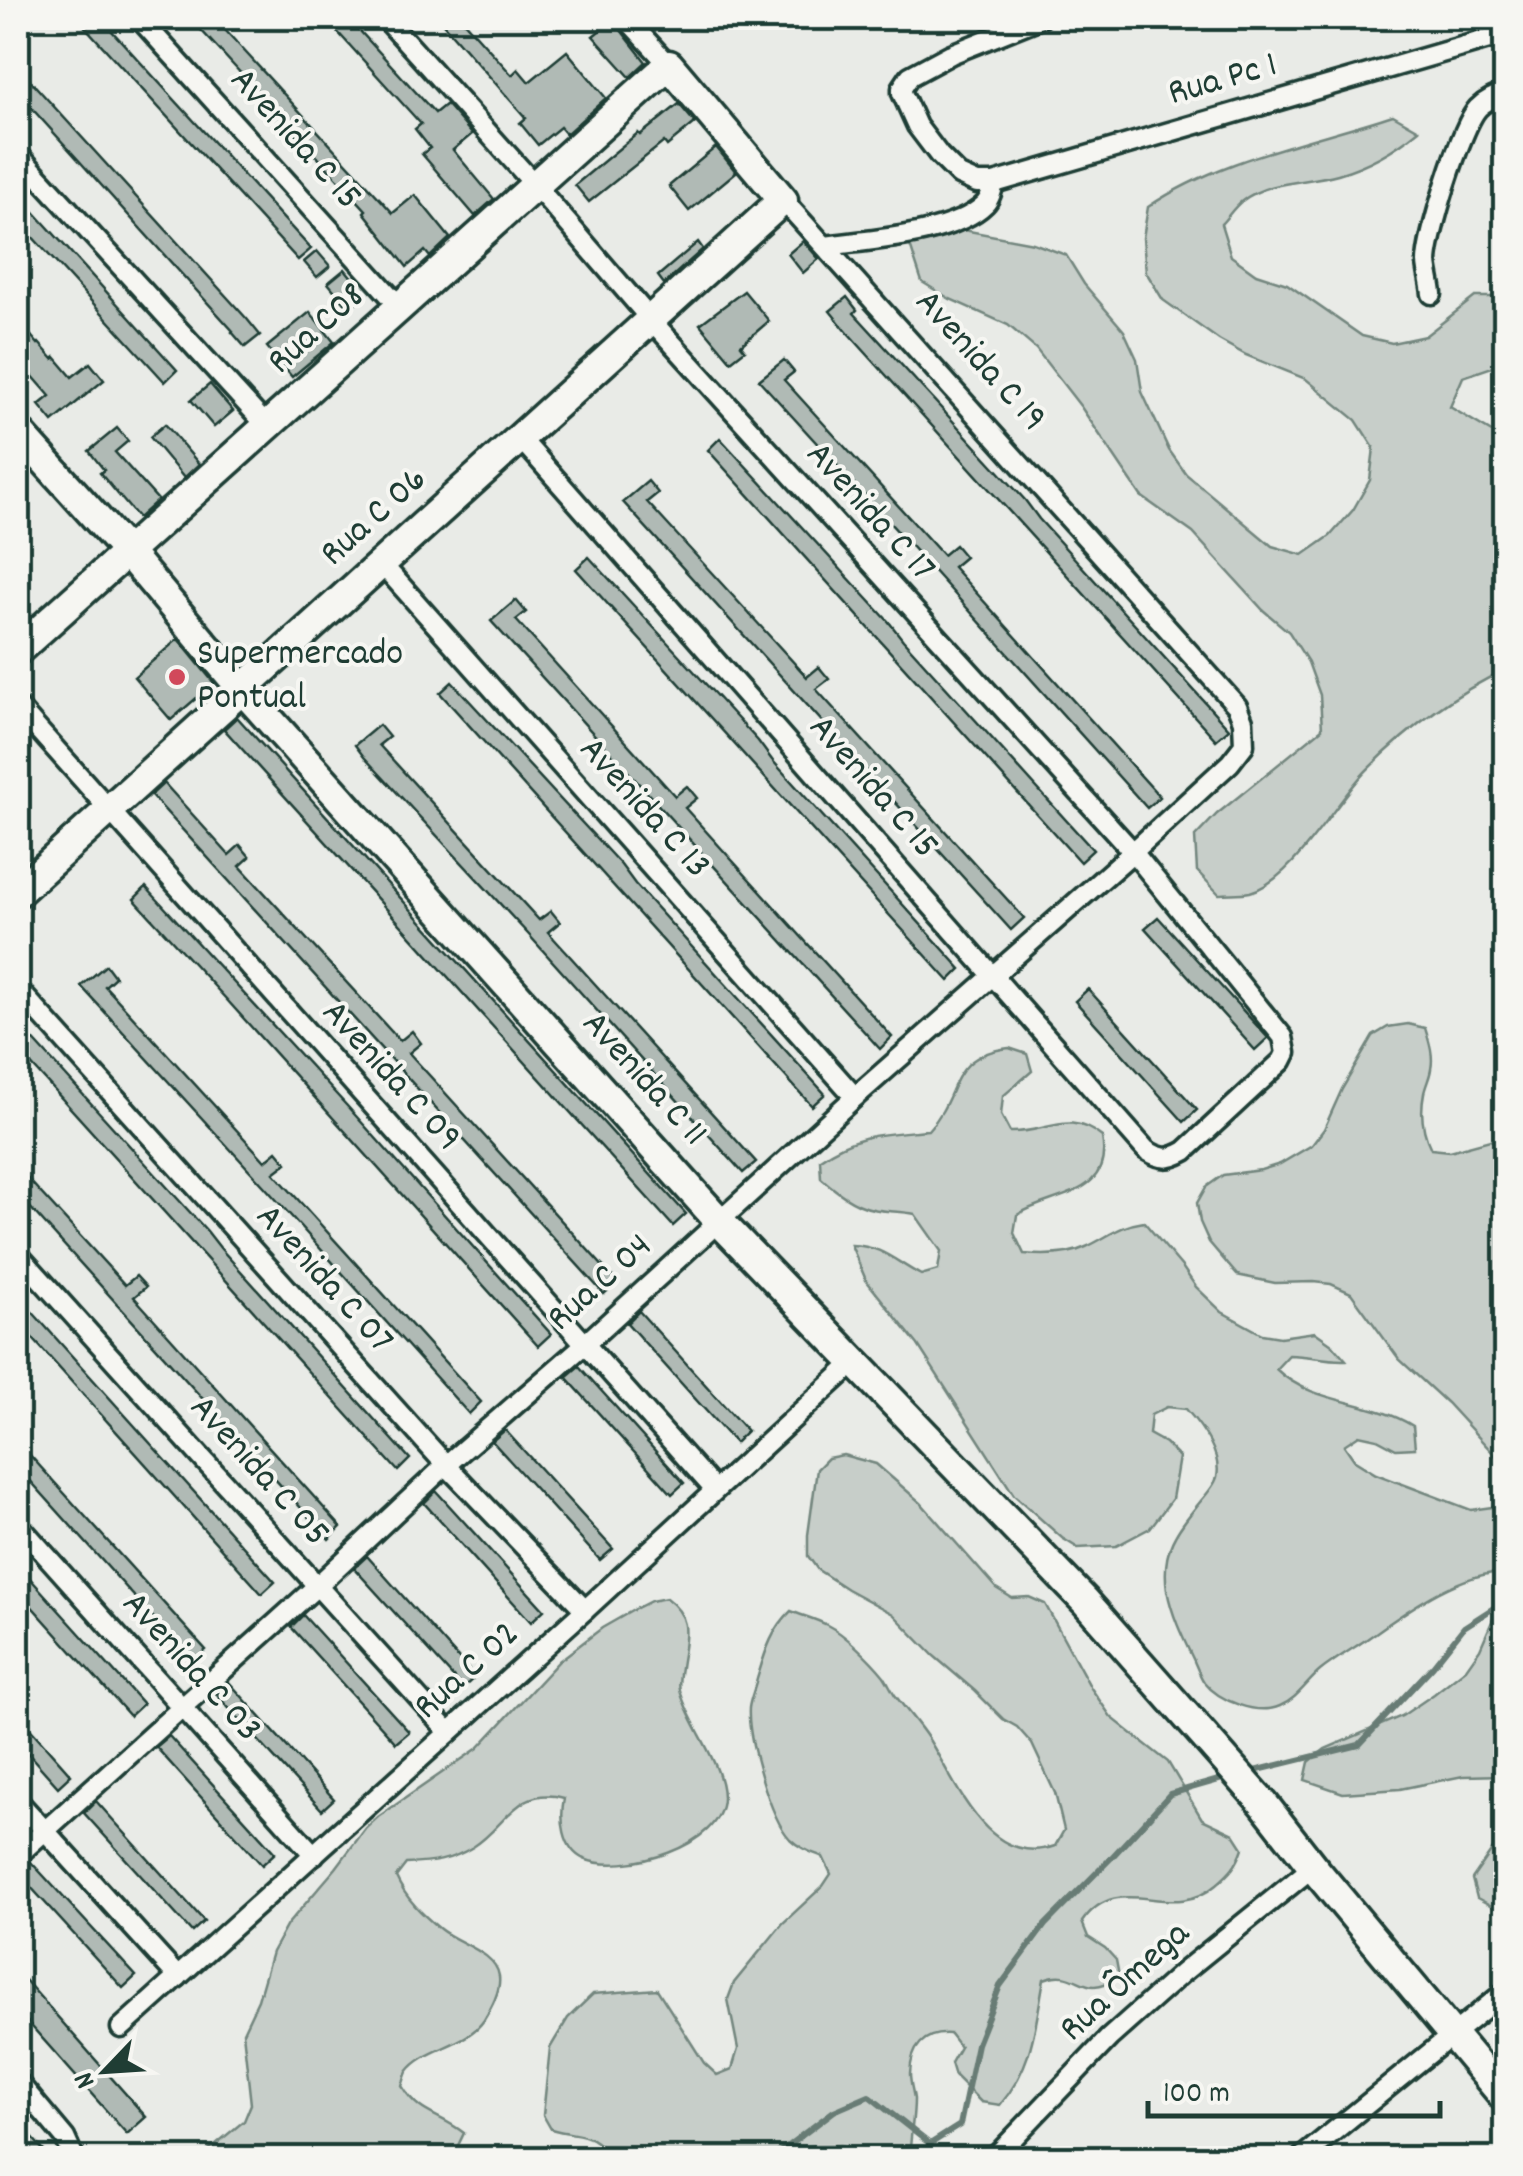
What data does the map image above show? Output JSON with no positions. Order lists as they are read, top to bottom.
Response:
{
  "streets": {
    "street": [
      "Rua Pc 1",
      "Avenida C 15",
      "Rua C08",
      "Avenida C 19",
      "Avenida C 17",
      "Rua C 06",
      "Avenida C 13",
      "Avenida C 09",
      "Avenida C 11",
      "Avenida C 07",
      "Rua C 04",
      "Avenida C 05",
      "Avenida C 03",
      "Rua C 02",
      "Rua Ômega"
    ]
  },
  "crossings": [
    ["Avenida C 15", "Rua C08"],
    ["Avenida C 15", "Avenida C 17"],
    ["Avenida C 15", "Rua C 06"],
    ["Avenida C 15", "Rua C 04"],
    ["Rua C08", "Avenida C 19"],
    ["Rua C08", "Avenida C 17"],
    ["Rua C08", "Avenida C 11"],
    ["Avenida C 19", "Rua C 06"],
    ["Avenida C 19", "Rua C 04"],
    ["Avenida C 17", "Rua C 06"],
    ["Avenida C 17", "Rua C 04"],
    ["Rua C 06", "Avenida C 13"],
    ["Rua C 06", "Avenida C 09"],
    ["Rua C 06", "Avenida C 11"],
    ["Avenida C 13", "Rua C 04"],
    ["Avenida C 09", "Rua C 04"],
    ["Avenida C 09", "Rua C 02"],
    ["Avenida C 11", "Rua C 04"],
    ["Avenida C 11", "Rua C 02"],
    ["Avenida C 11", "Rua Ômega"],
    ["Avenida C 07", "Rua C 04"],
    ["Avenida C 07", "Rua C 02"],
    ["Rua C 04", "Avenida C 05"],
    ["Rua C 04", "Avenida C 03"],
    ["Avenida C 05", "Rua C 02"],
    ["Avenida C 03", "Rua C 02"]
  ],
  "places": ["Supermercado Pontual"],
  "scale_bar": "100 m",
  "north": "bottom left"
}
